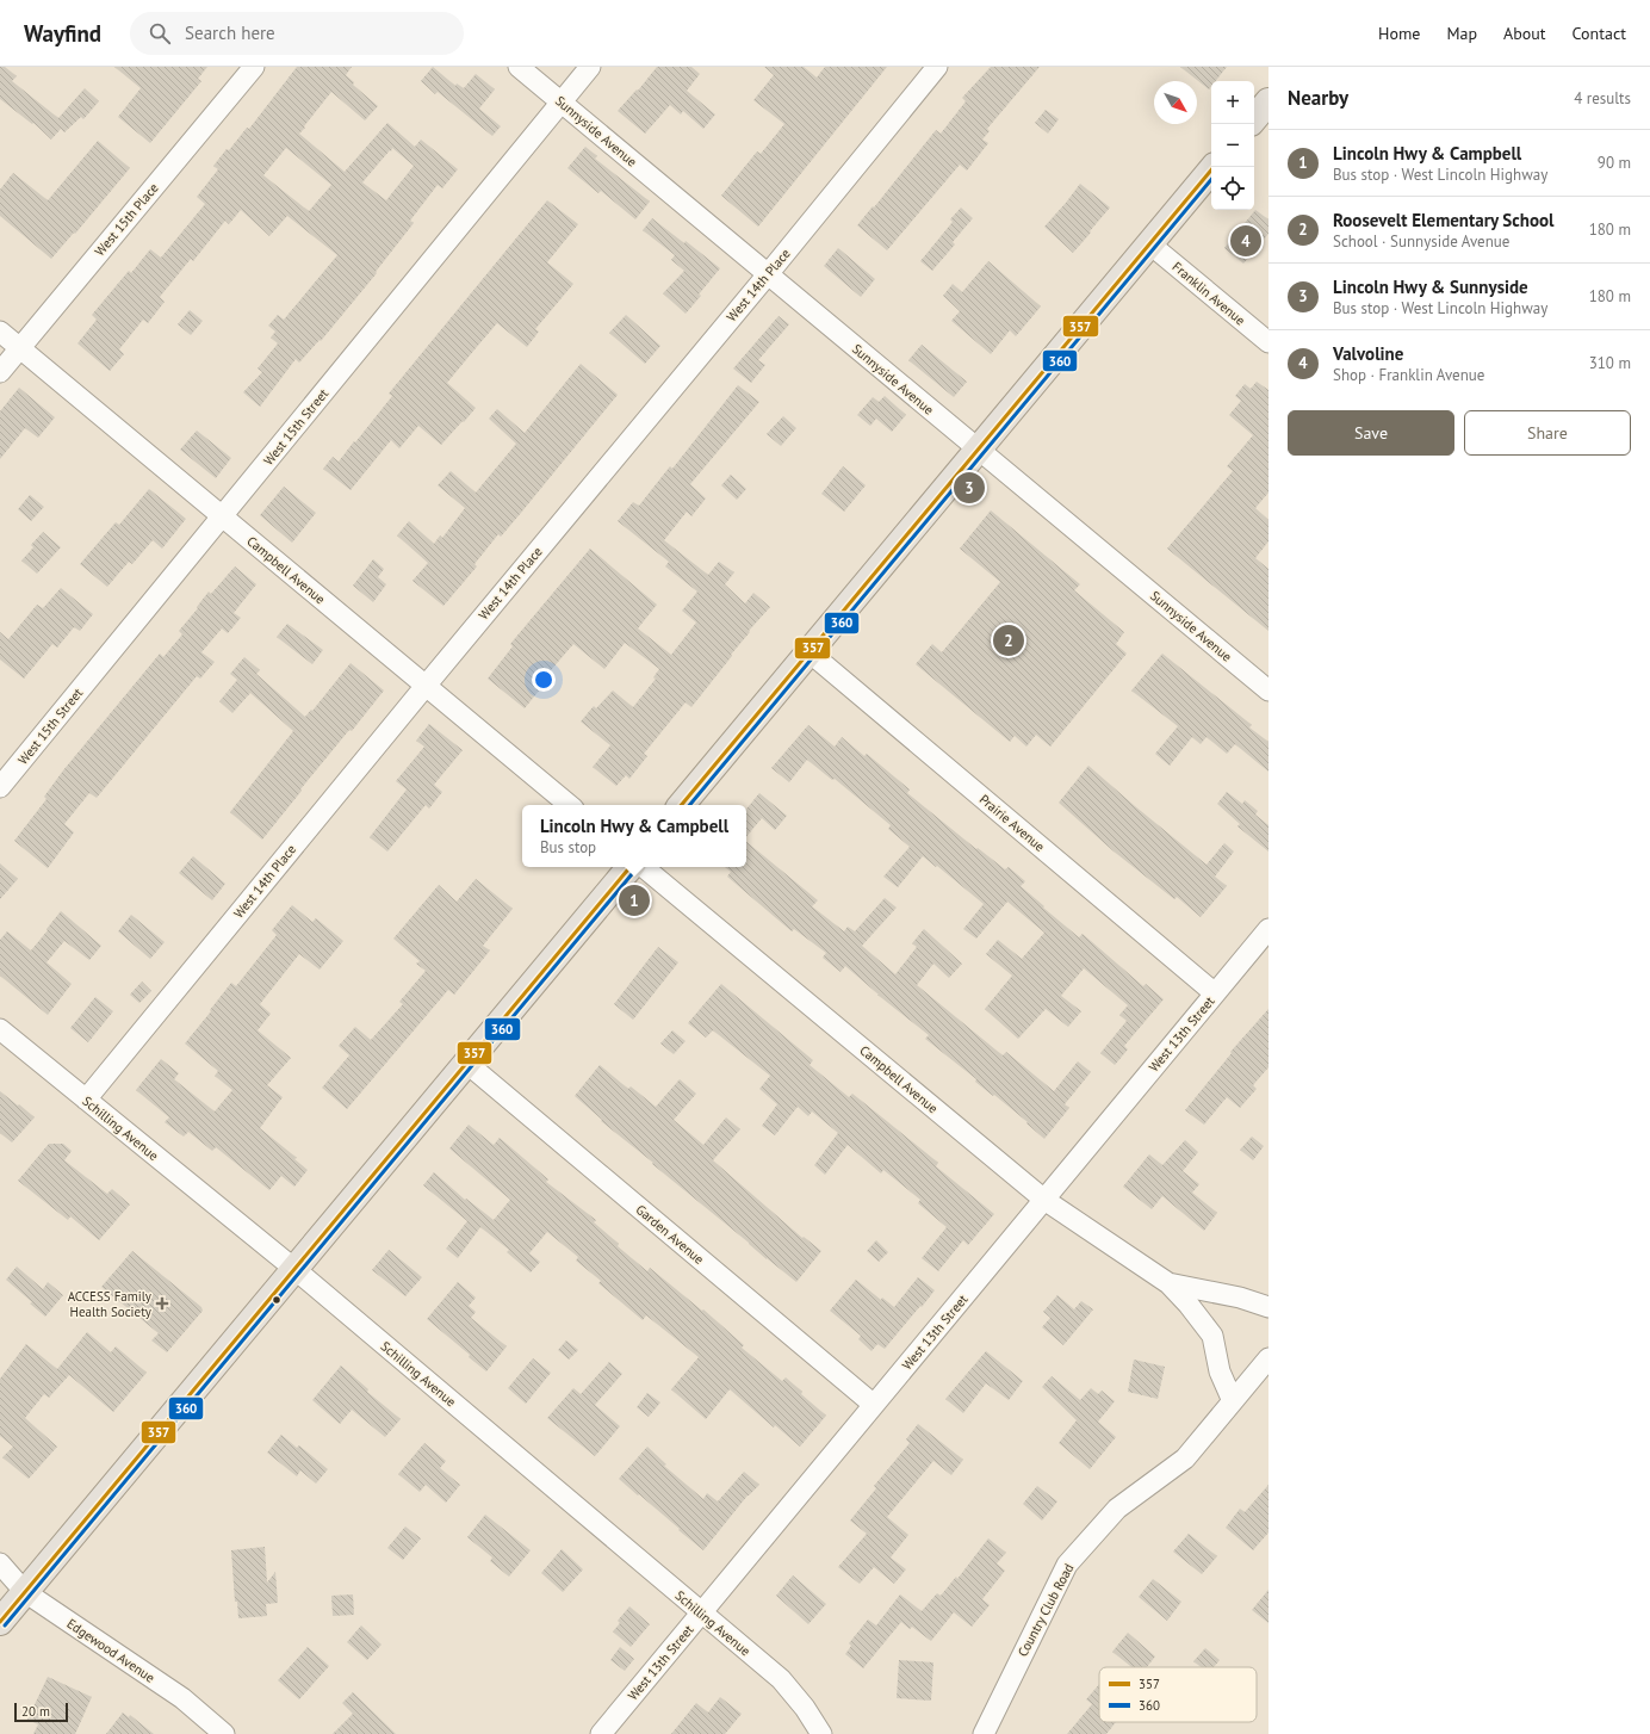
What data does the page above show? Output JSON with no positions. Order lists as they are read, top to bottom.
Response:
{
  "streets": {
    "street": [
      "Sunnyside Avenue",
      "West 15th Place",
      "West 14th Place",
      "Franklin Avenue",
      "West 15th Street",
      "Campbell Avenue",
      "Prairie Avenue",
      "West 13th Street",
      "Schilling Avenue",
      "Garden Avenue",
      "Country Club Road",
      "Edgewood Avenue"
    ]
  },
  "crossings": [
    ["Sunnyside Avenue", "West 14th Place"],
    ["Sunnyside Avenue", "West 15th Street"],
    ["West 15th Place", "Campbell Avenue"],
    ["West 14th Place", "Campbell Avenue"],
    ["West 14th Place", "Schilling Avenue"],
    ["West 15th Street", "Campbell Avenue"],
    ["Campbell Avenue", "West 13th Street"],
    ["Campbell Avenue", "Country Club Road"],
    ["Prairie Avenue", "West 13th Street"],
    ["West 13th Street", "Schilling Avenue"],
    ["West 13th Street", "Garden Avenue"]
  ],
  "places": {
    "health": ["ACCESS Family Health Society"]
  },
  "lines": ["transit line 357", "transit line 360"],
  "legend": ["357", "360"],
  "scale_bar": "20 m",
  "north": "bottom right",
  "page": {
    "header": "Wayfind",
    "search": "Search here",
    "nav": [
      "Home",
      "Map",
      "About",
      "Contact"
    ],
    "heading": ["Nearby", "4 results"],
    "map_buttons": ["+", "−"],
    "list": [
      {
        "mark": "1",
        "name": "Lincoln Hwy & Campbell",
        "note": "Bus stop · West Lincoln Highway",
        "value": "90 m"
      },
      {
        "mark": "2",
        "name": "Roosevelt Elementary School",
        "note": "School · Sunnyside Avenue",
        "value": "180 m"
      },
      {
        "mark": "3",
        "name": "Lincoln Hwy & Sunnyside",
        "note": "Bus stop · West Lincoln Highway",
        "value": "180 m"
      },
      {
        "mark": "4",
        "name": "Valvoline",
        "note": "Shop · Franklin Avenue",
        "value": "310 m"
      }
    ],
    "pins": [
      "4",
      "3",
      "2",
      "1"
    ],
    "buttons": ["Save", "Share"],
    "popup": ["Lincoln Hwy & Campbell", "Bus stop"],
    "scale": "20 m"
  }
}
